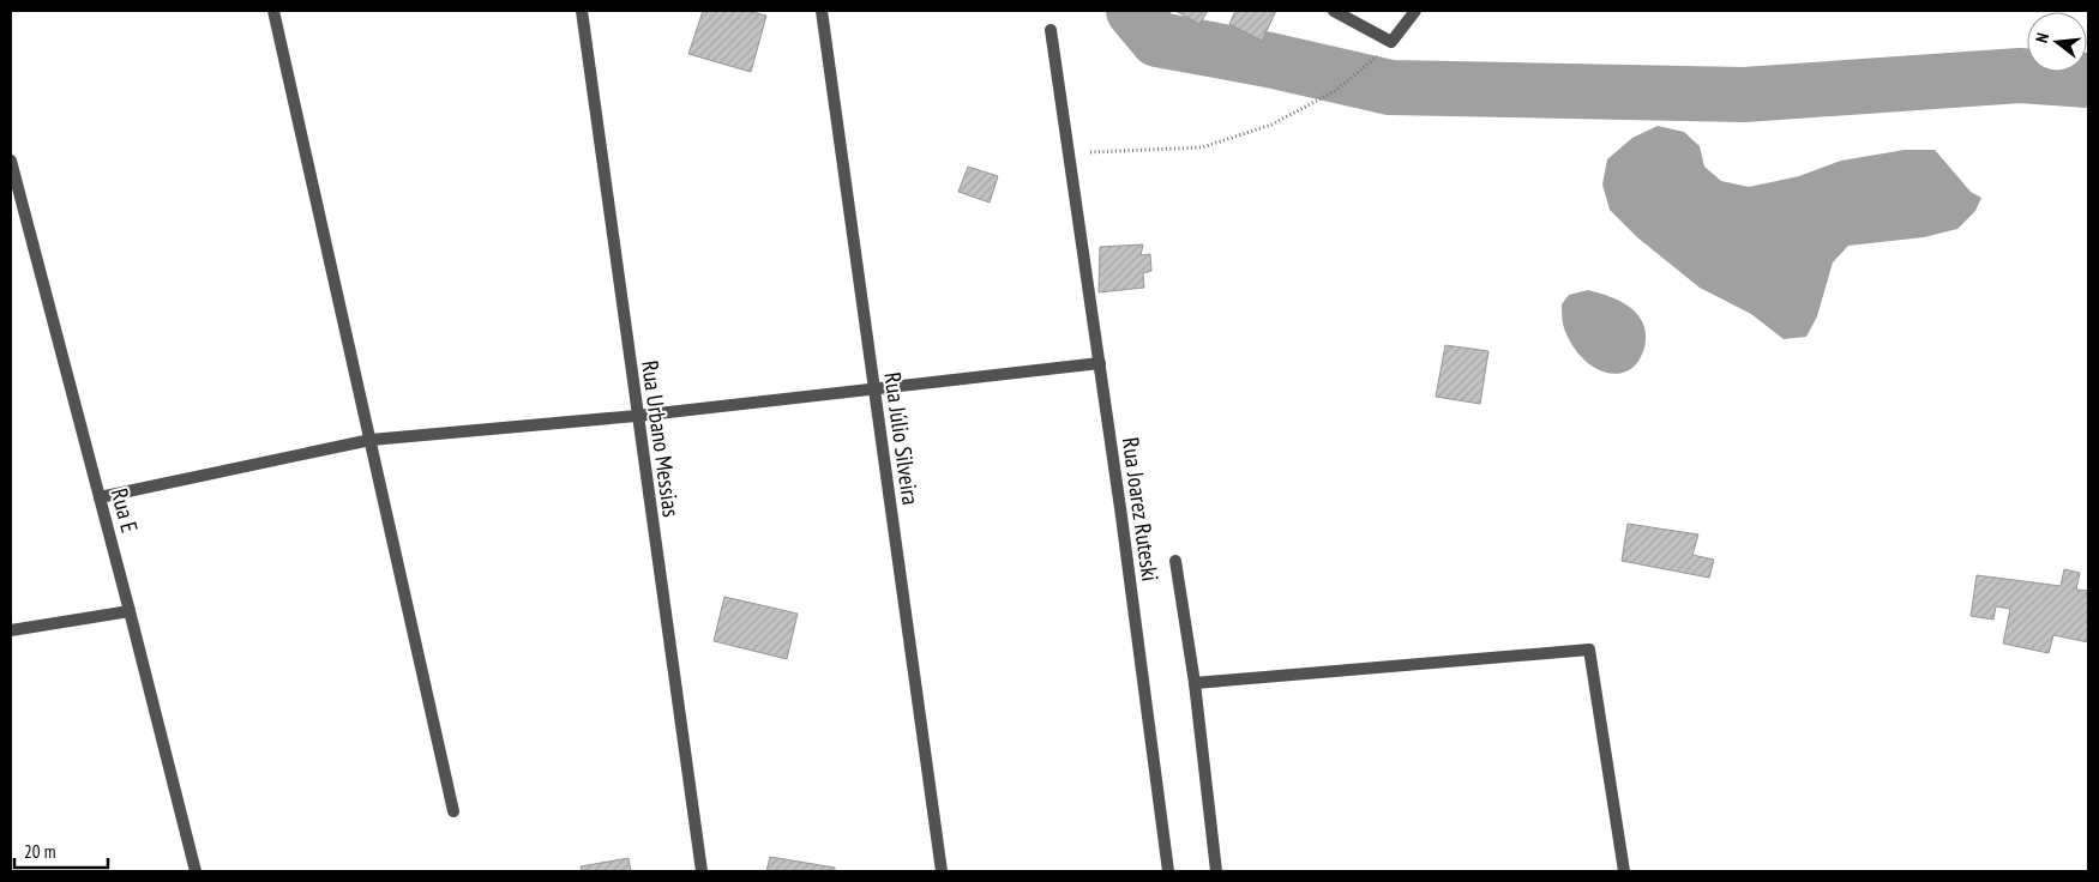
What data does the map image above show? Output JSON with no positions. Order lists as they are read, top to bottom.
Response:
{
  "streets": {
    "street": [
      "Rua Urbano Messias",
      "Rua Júlio Silveira",
      "Rua Joarez Ruteski",
      "Rua E"
    ]
  },
  "scale_bar": "20 m",
  "north": "left"
}
